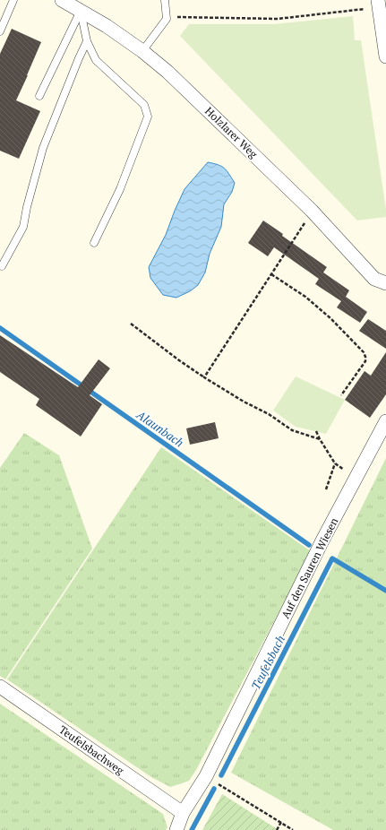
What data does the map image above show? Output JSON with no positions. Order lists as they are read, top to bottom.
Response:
{
  "streets": {
    "street": ["Holzlarer Weg", "Auf den Sauren Wiesen", "Teufelsbachweg"]
  },
  "crossings": [
    ["Auf den Sauren Wiesen", "Teufelsbachweg"]
  ],
  "water": ["Alaunbach", "Teufelsbach"]
}
